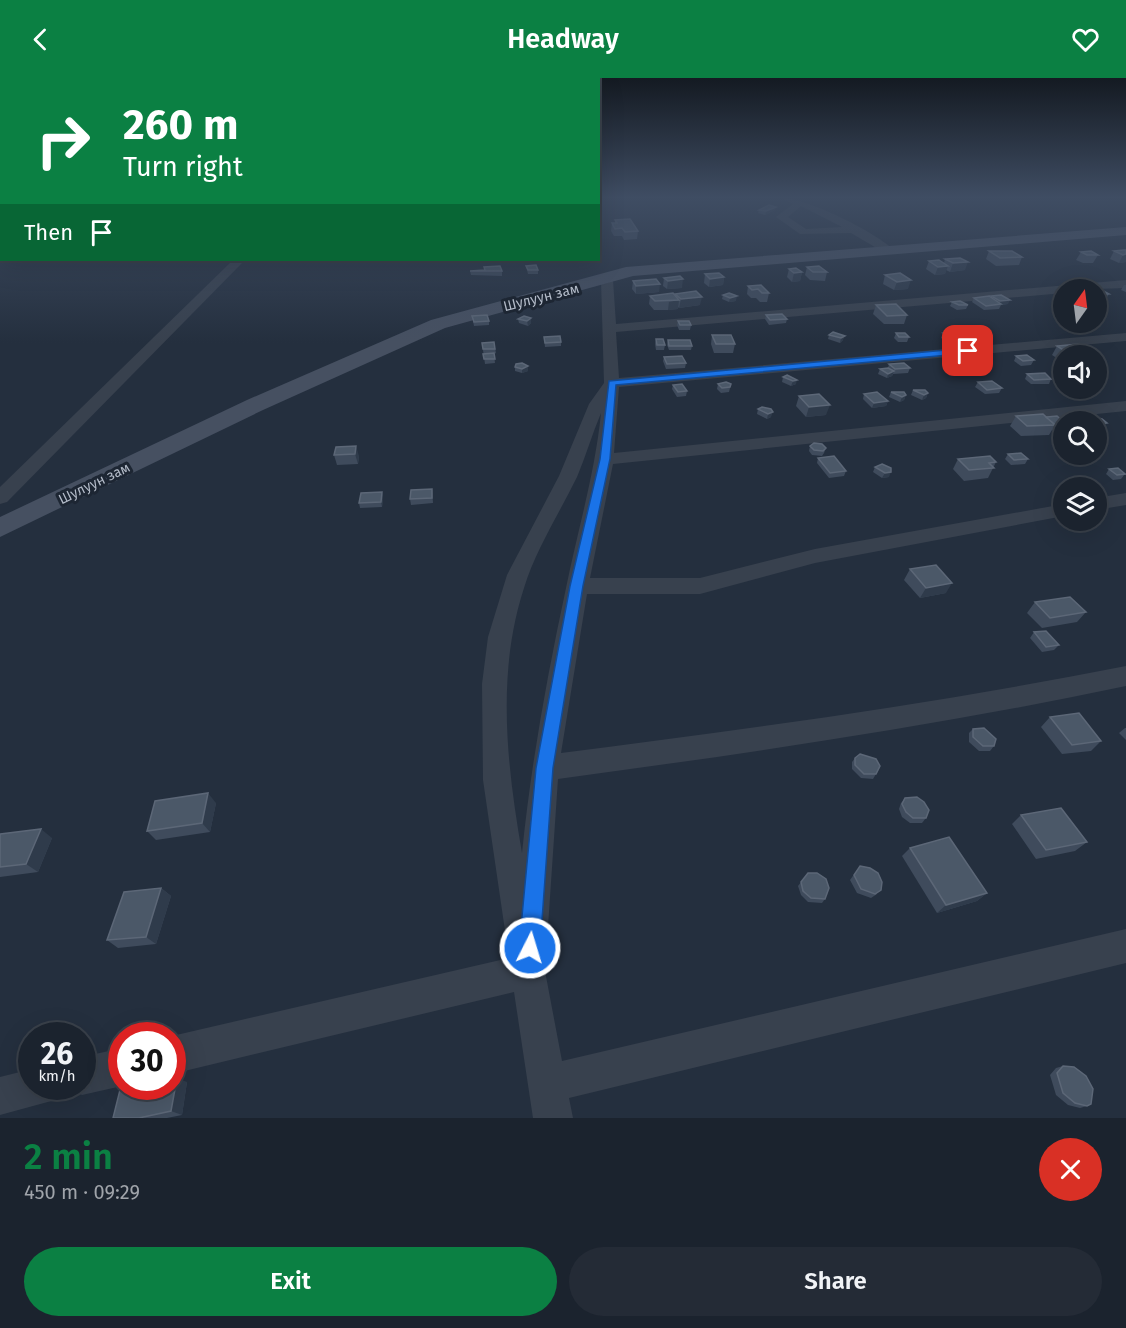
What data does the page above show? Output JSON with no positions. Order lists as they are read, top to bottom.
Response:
{
  "streets": {
    "street": ["Шулуун зам"]
  },
  "north": "top",
  "page": {
    "header": "Headway",
    "turn": ["260 m", "Turn right"],
    "then": "Then",
    "speed": "26 km/h",
    "limit": "30",
    "heading": ["2 min", "450 m · 09:29"],
    "buttons": ["Exit", "Share"]
  }
}
